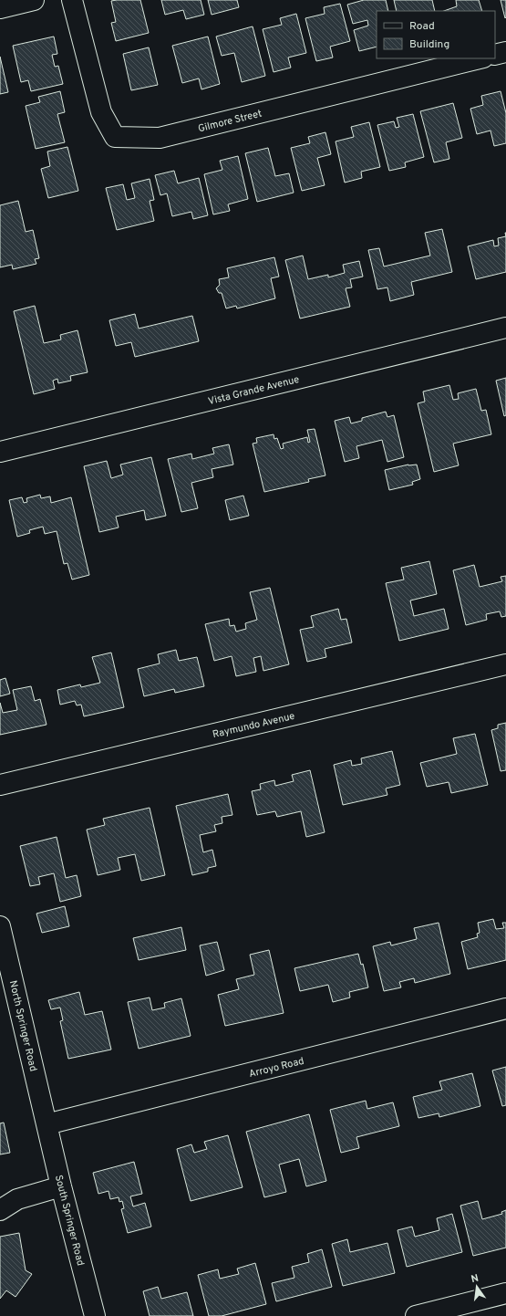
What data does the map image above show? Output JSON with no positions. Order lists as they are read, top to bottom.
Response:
{
  "streets": {
    "street": [
      "Gilmore Street",
      "Vista Grande Avenue",
      "Raymundo Avenue",
      "North Springer Road",
      "Arroyo Road",
      "South Springer Road"
    ]
  },
  "crossings": [
    ["North Springer Road", "Arroyo Road"],
    ["North Springer Road", "South Springer Road"],
    ["Arroyo Road", "South Springer Road"]
  ],
  "legend": ["Road", "Building"],
  "north": "top"
}
